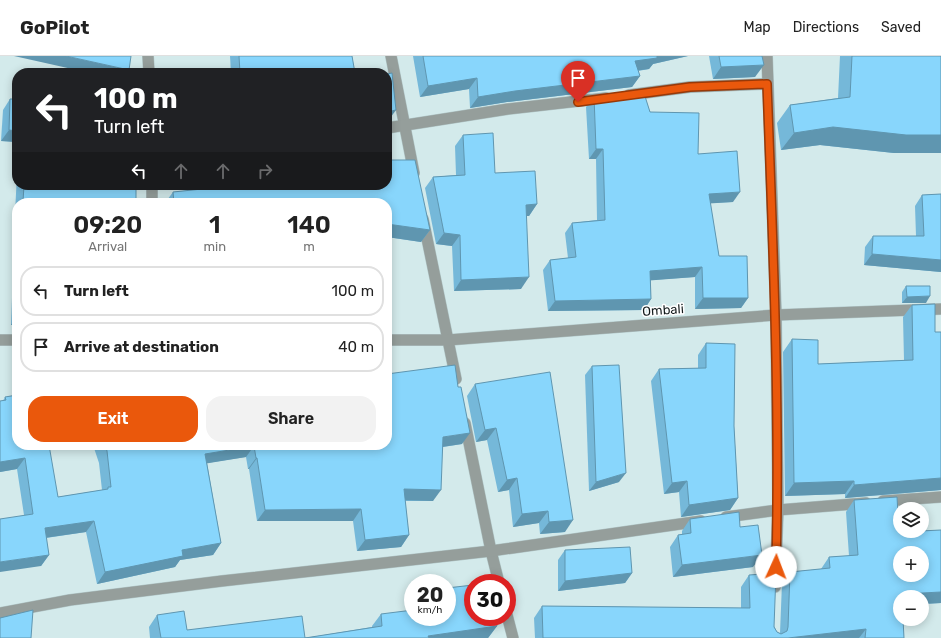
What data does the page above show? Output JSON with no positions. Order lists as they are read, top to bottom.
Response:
{
  "streets": {
    "street": ["Ombali"]
  },
  "page": {
    "header": "GoPilot",
    "nav": ["Map", "Directions", "Saved"],
    "turn": ["100 m", "Turn left"],
    "eta": [
      "09:20",
      "Arrival",
      "1",
      "min",
      "140",
      "m"
    ],
    "list": [
      {
        "name": "Turn left",
        "value": "100 m"
      },
      {
        "name": "Arrive at destination",
        "value": "40 m"
      }
    ],
    "buttons": ["Exit", "Share"],
    "map_buttons": ["+", "−"],
    "speed": "20 km/h",
    "limit": "30"
  }
}
